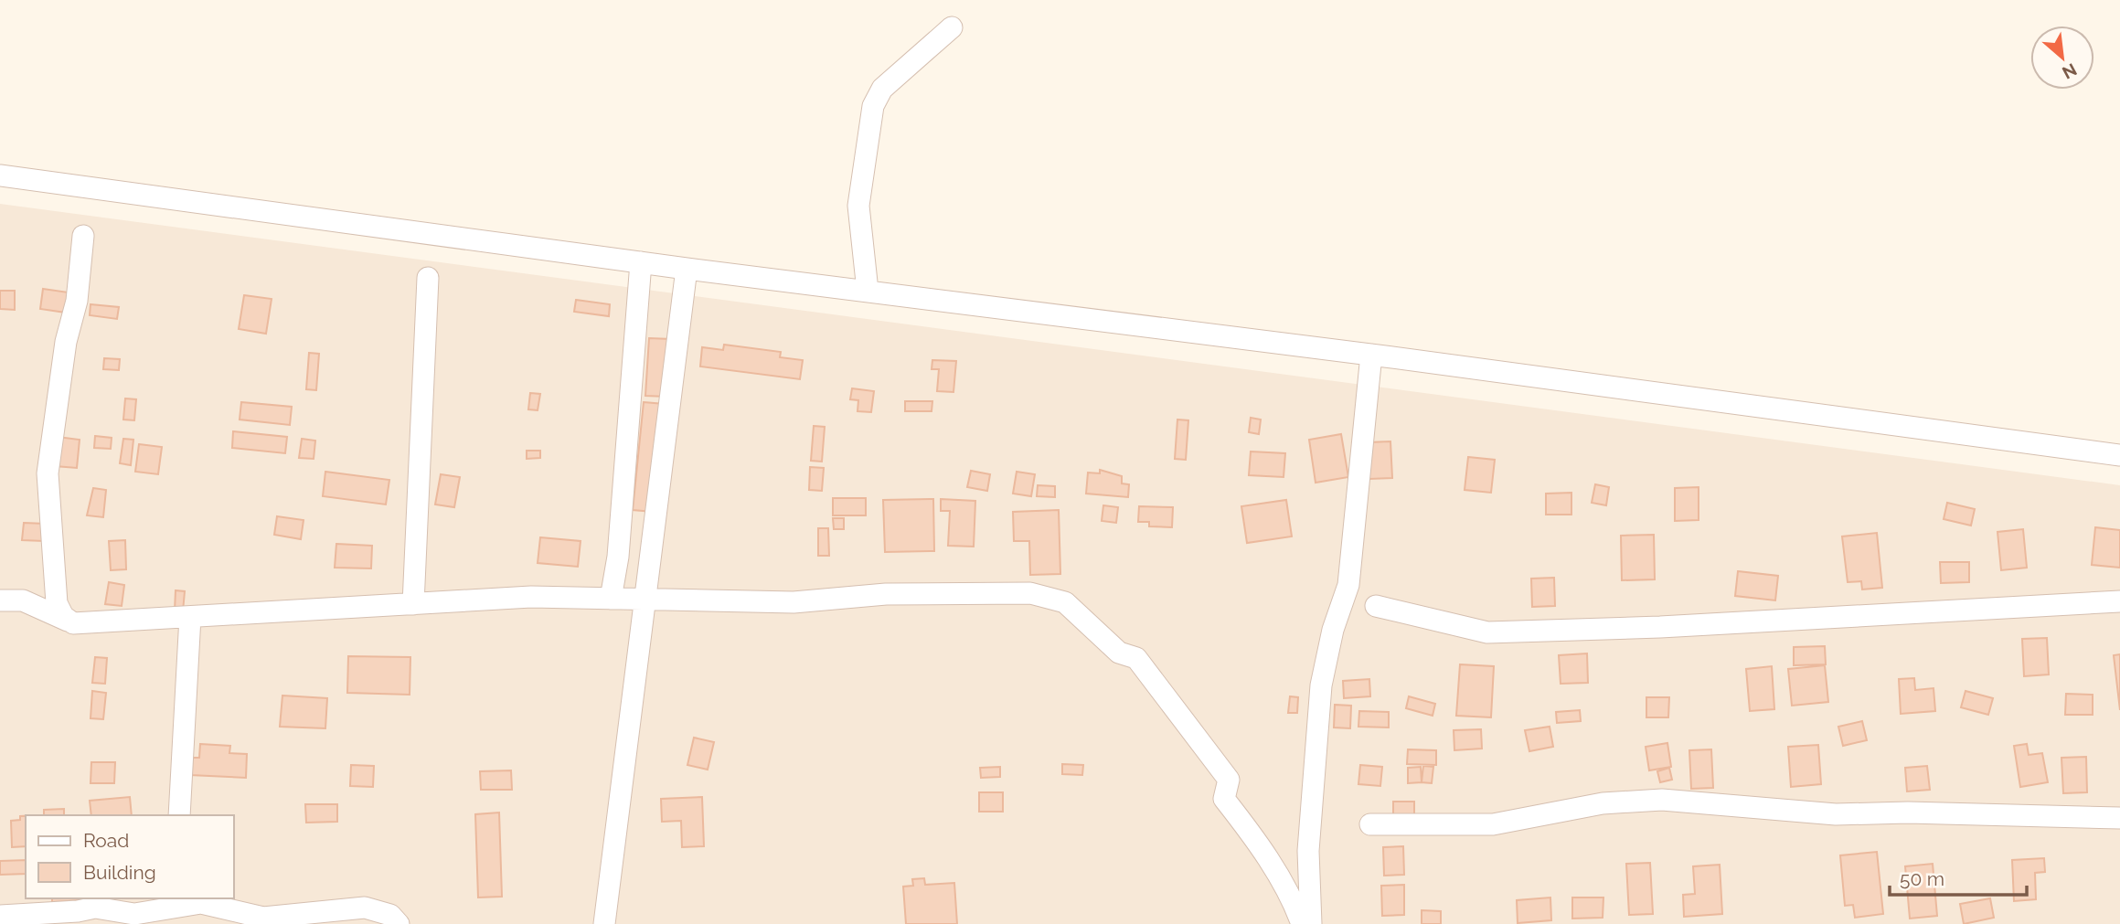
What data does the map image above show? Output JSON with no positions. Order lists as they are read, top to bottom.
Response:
{
  "legend": ["Road", "Building"],
  "scale_bar": "50 m",
  "north": "bottom right"
}
